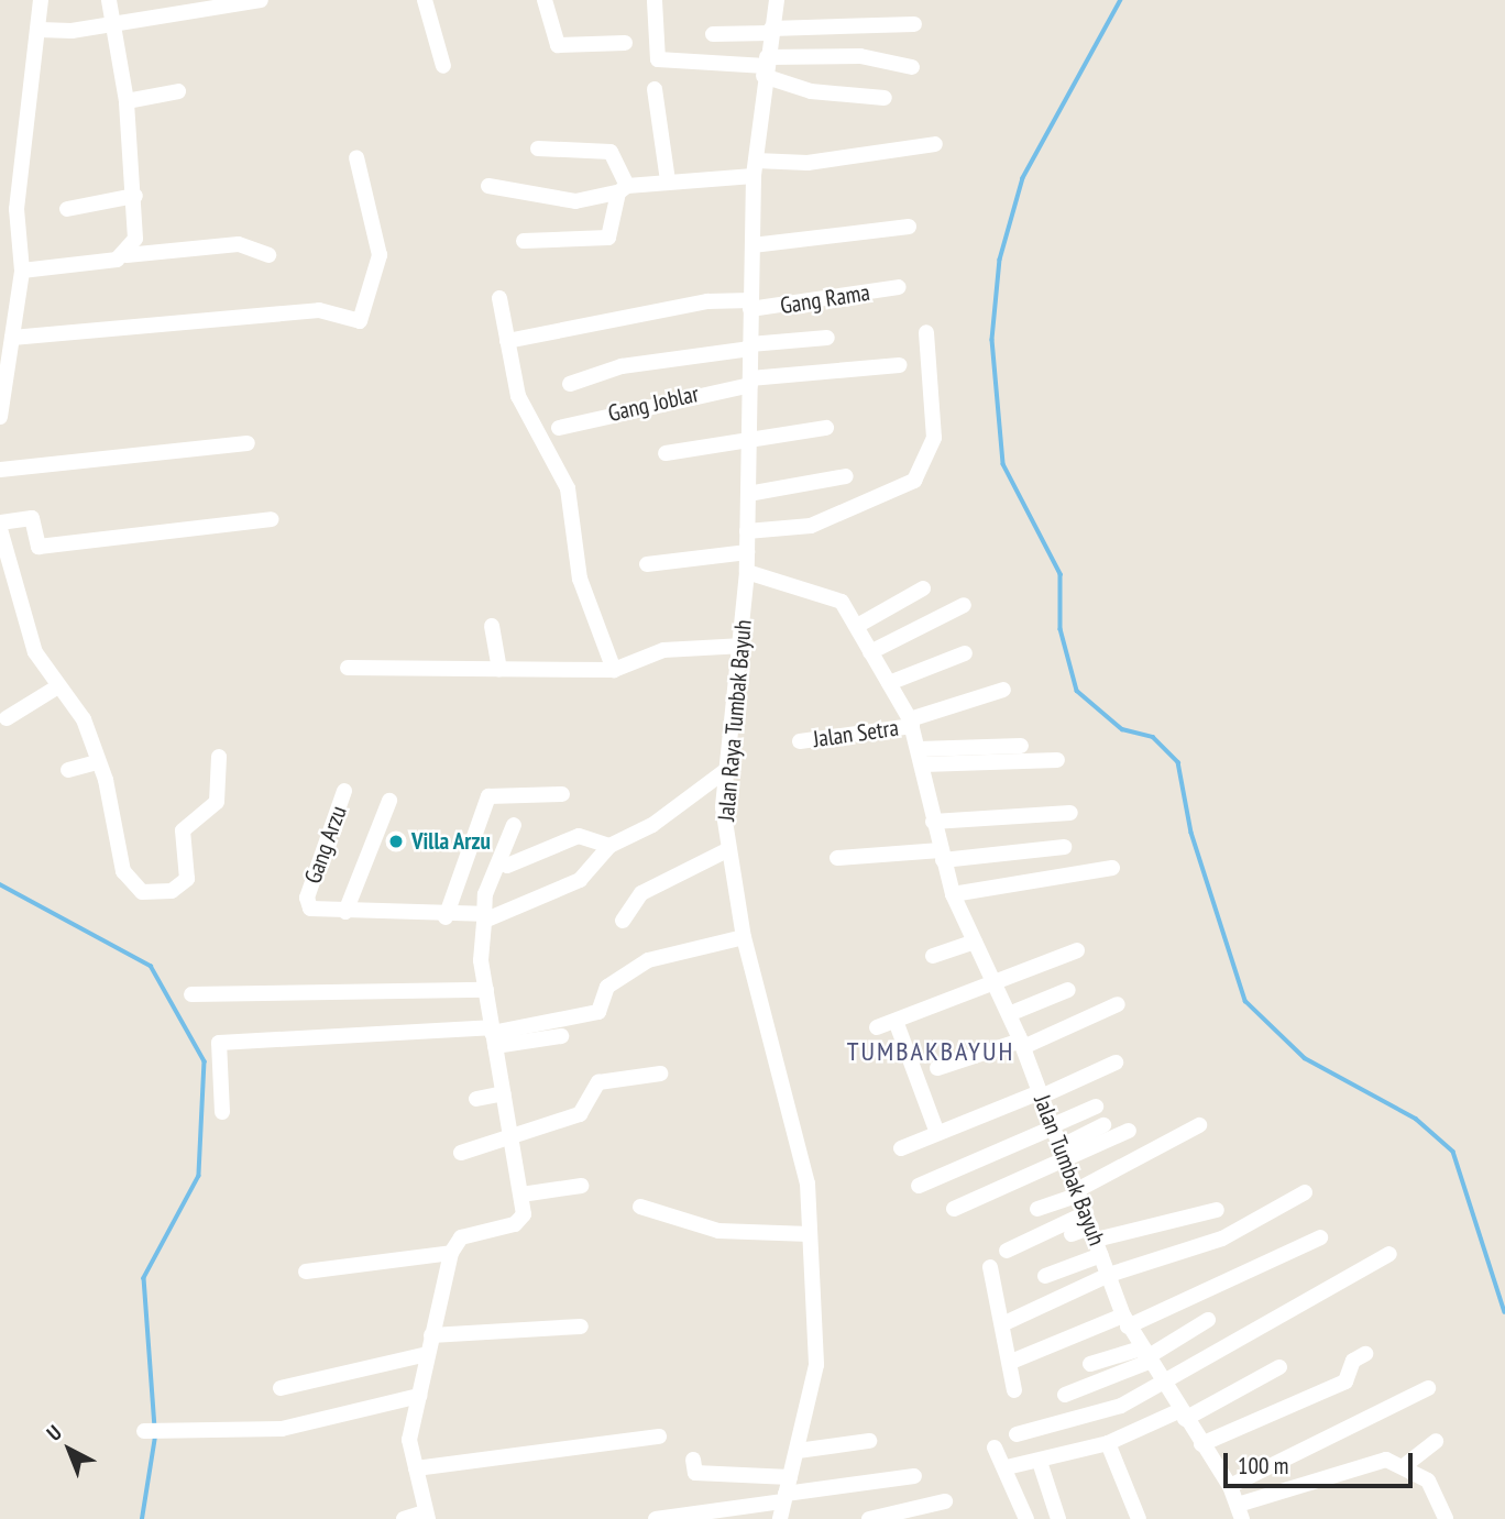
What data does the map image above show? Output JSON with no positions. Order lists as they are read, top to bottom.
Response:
{
  "streets": {
    "street": [
      "Gang Rama",
      "Gang Joblar",
      "Jalan Raya Tumbak Bayuh",
      "Jalan Setra",
      "Gang Arzu",
      "Jalan Tumbak Bayuh"
    ]
  },
  "crossings": [
    ["Gang Rama", "Jalan Raya Tumbak Bayuh"],
    ["Gang Joblar", "Jalan Raya Tumbak Bayuh"],
    ["Jalan Raya Tumbak Bayuh", "Jalan Tumbak Bayuh"],
    ["Jalan Setra", "Jalan Tumbak Bayuh"]
  ],
  "districts": ["TUMBAKBAYUH"],
  "places": ["Villa Arzu"],
  "scale_bar": "100 m",
  "north": "top left"
}
